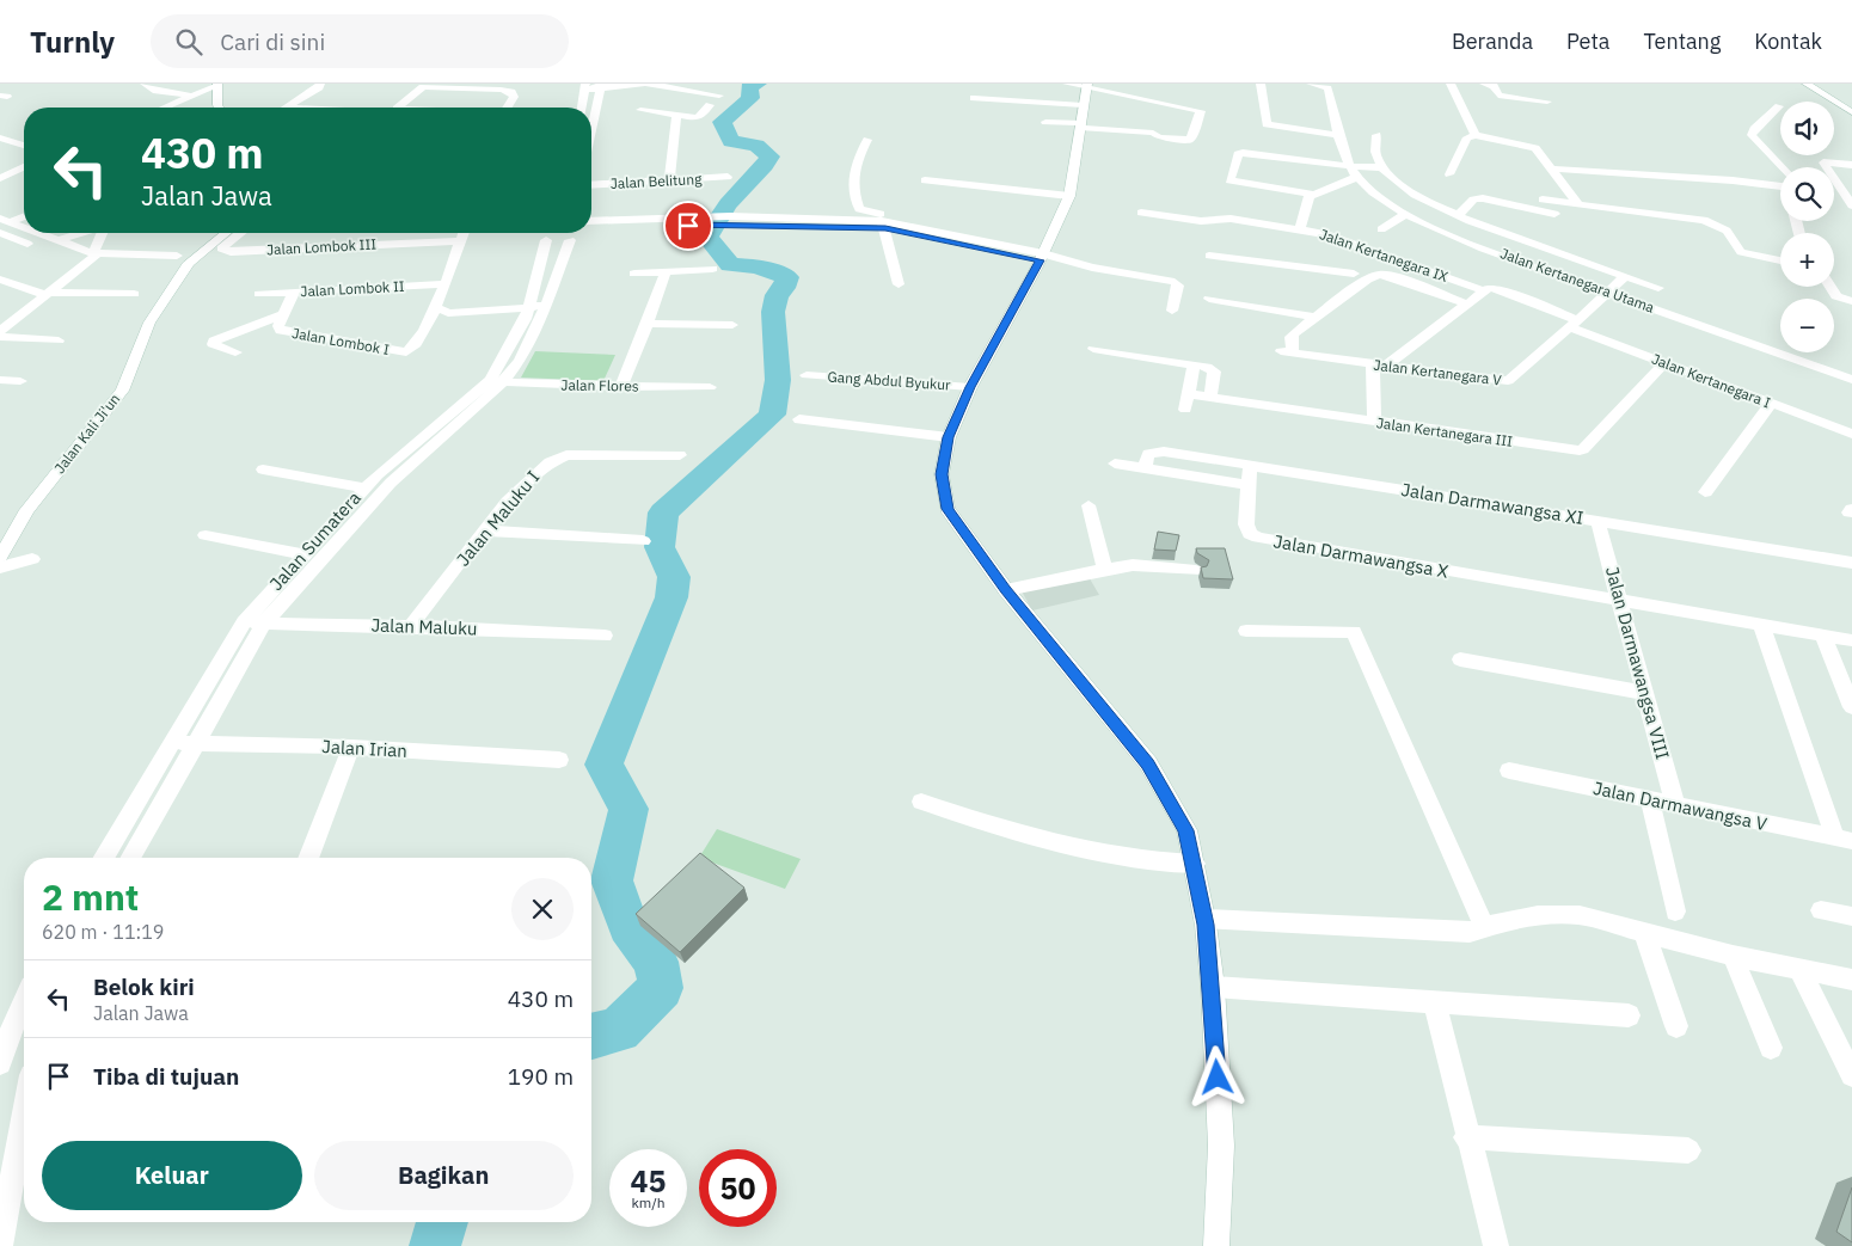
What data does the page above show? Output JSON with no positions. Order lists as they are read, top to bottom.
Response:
{
  "streets": {
    "street": [
      "Jalan Belitung",
      "Jalan Lombok III",
      "Jalan Kertanegara IX",
      "Jalan Kertanegara Utama",
      "Jalan Lombok II",
      "Jalan Lombok I",
      "Jalan Kertanegara V",
      "Gang Abdul Byukur",
      "Jalan Kertanegara I",
      "Jalan Flores",
      "Jalan Kertanegara III",
      "Jalan Kali Ji'un",
      "Jalan Darmawangsa XI",
      "Jalan Maluku I",
      "Jalan Sumatera",
      "Jalan Darmawangsa X",
      "Jalan Maluku",
      "Jalan Darmawangsa VIII",
      "Jalan Irian",
      "Jalan Darmawangsa V"
    ]
  },
  "crossings": [
    ["Jalan Kertanegara IX", "Jalan Kertanegara V"],
    ["Jalan Kertanegara IX", "Jalan Kertanegara I"],
    ["Jalan Kertanegara Utama", "Jalan Kertanegara V"],
    ["Jalan Lombok II", "Jalan Lombok I"],
    ["Jalan Kertanegara V", "Jalan Kertanegara I"],
    ["Jalan Kertanegara I", "Jalan Kertanegara III"],
    ["Jalan Flores", "Jalan Sumatera"],
    ["Jalan Darmawangsa XI", "Jalan Darmawangsa X"],
    ["Jalan Darmawangsa XI", "Jalan Darmawangsa VIII"],
    ["Jalan Maluku I", "Jalan Maluku"],
    ["Jalan Sumatera", "Jalan Maluku"],
    ["Jalan Sumatera", "Jalan Irian"],
    ["Jalan Darmawangsa X", "Jalan Darmawangsa VIII"],
    ["Jalan Darmawangsa VIII", "Jalan Darmawangsa V"]
  ],
  "page": {
    "header": "Turnly",
    "search": "Cari di sini",
    "nav": [
      "Beranda",
      "Peta",
      "Tentang",
      "Kontak"
    ],
    "map_buttons": ["+", "−"],
    "turn": ["430 m", "Jalan Jawa"],
    "heading": ["2 mnt", "620 m · 11:19"],
    "list": [
      {
        "name": "Belok kiri",
        "note": "Jalan Jawa",
        "value": "430 m"
      },
      {
        "name": "Tiba di tujuan",
        "value": "190 m"
      }
    ],
    "buttons": ["Keluar", "Bagikan"],
    "speed": "45 km/h",
    "limit": "50"
  }
}
